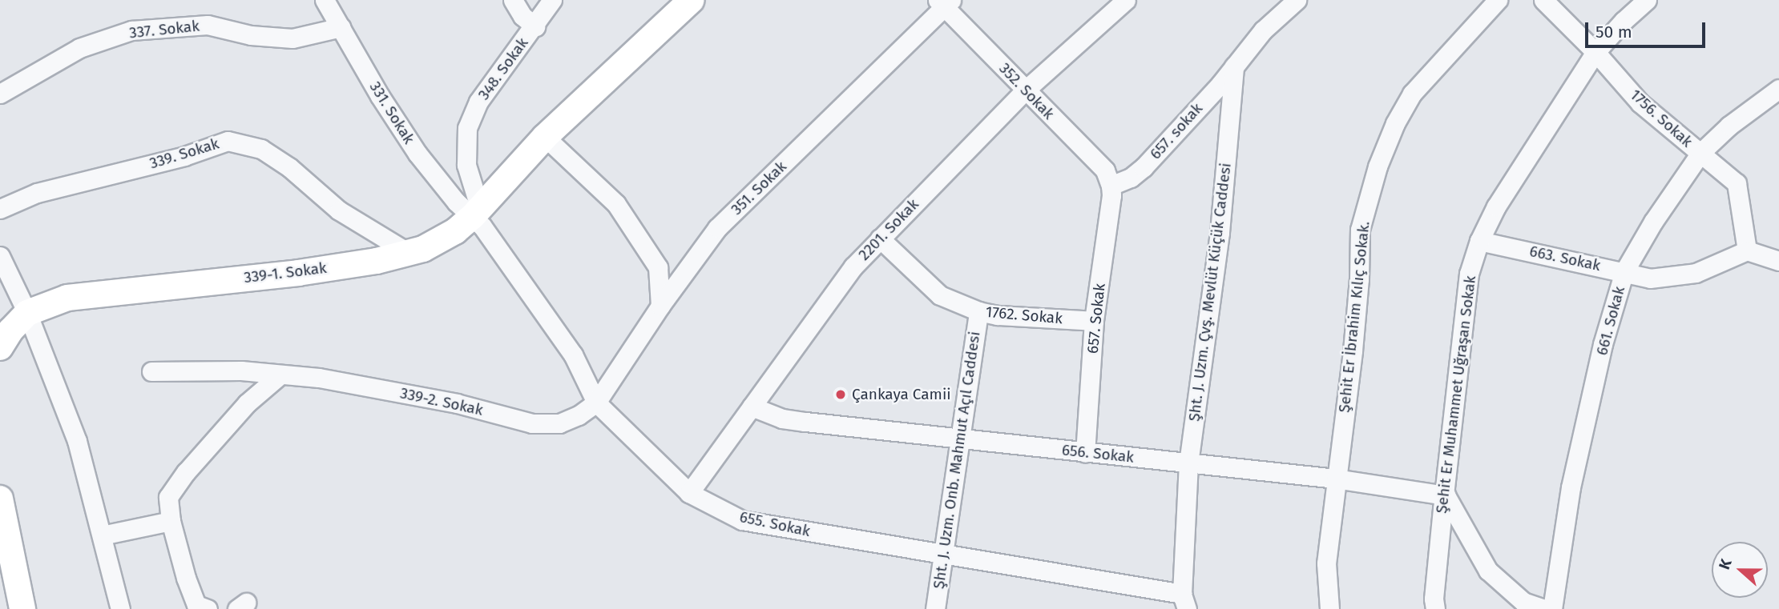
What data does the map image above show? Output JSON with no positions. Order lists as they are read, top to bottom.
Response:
{
  "streets": {
    "street": [
      "337. Sokak",
      "348. Sokak",
      "352. Sokak",
      "331. Sokak",
      "1756. Sokak",
      "657. sokak",
      "339. Sokak",
      "351. Sokak",
      "2201. Sokak",
      "663. Sokak",
      "339-1. Sokak",
      "Şht. J. Uzm. Çvş. Mevlüt Küçük Caddesi",
      "1762. Sokak",
      "Şehit Er İbrahim Kılıç Sokak.",
      "657. Sokak",
      "661. Sokak",
      "Şehit Er Muhammet Uğraşan Sokak",
      "339-2. Sokak",
      "656. Sokak",
      "Şht. J. Uzm. Onb. Mahmut Açıl Caddesi",
      "655. Sokak"
    ]
  },
  "crossings": [
    ["337. Sokak", "331. Sokak"],
    ["348. Sokak", "331. Sokak"],
    ["348. Sokak", "339-1. Sokak"],
    ["348. Sokak", "655. Sokak"],
    ["352. Sokak", "657. sokak"],
    ["352. Sokak", "351. Sokak"],
    ["352. Sokak", "2201. Sokak"],
    ["352. Sokak", "657. Sokak"],
    ["331. Sokak", "339-1. Sokak"],
    ["331. Sokak", "655. Sokak"],
    ["1756. Sokak", "663. Sokak"],
    ["1756. Sokak", "661. Sokak"],
    ["1756. Sokak", "Şehit Er Muhammet Uğraşan Sokak"],
    ["657. sokak", "Şht. J. Uzm. Çvş. Mevlüt Küçük Caddesi"],
    ["657. sokak", "657. Sokak"],
    ["339. Sokak", "339-1. Sokak"],
    ["351. Sokak", "339-2. Sokak"],
    ["351. Sokak", "655. Sokak"],
    ["2201. Sokak", "1762. Sokak"],
    ["2201. Sokak", "656. Sokak"],
    ["2201. Sokak", "655. Sokak"],
    ["663. Sokak", "661. Sokak"],
    ["663. Sokak", "Şehit Er Muhammet Uğraşan Sokak"],
    ["339-1. Sokak", "655. Sokak"],
    ["Şht. J. Uzm. Çvş. Mevlüt Küçük Caddesi", "656. Sokak"],
    ["Şht. J. Uzm. Çvş. Mevlüt Küçük Caddesi", "655. Sokak"],
    ["1762. Sokak", "657. Sokak"],
    ["1762. Sokak", "Şht. J. Uzm. Onb. Mahmut Açıl Caddesi"],
    ["Şehit Er İbrahim Kılıç Sokak.", "656. Sokak"],
    ["657. Sokak", "656. Sokak"],
    ["Şehit Er Muhammet Uğraşan Sokak", "656. Sokak"],
    ["339-2. Sokak", "655. Sokak"],
    ["656. Sokak", "Şht. J. Uzm. Onb. Mahmut Açıl Caddesi"],
    ["Şht. J. Uzm. Onb. Mahmut Açıl Caddesi", "655. Sokak"]
  ],
  "places": ["Çankaya Camii"],
  "scale_bar": "50 m",
  "north": "left"
}
